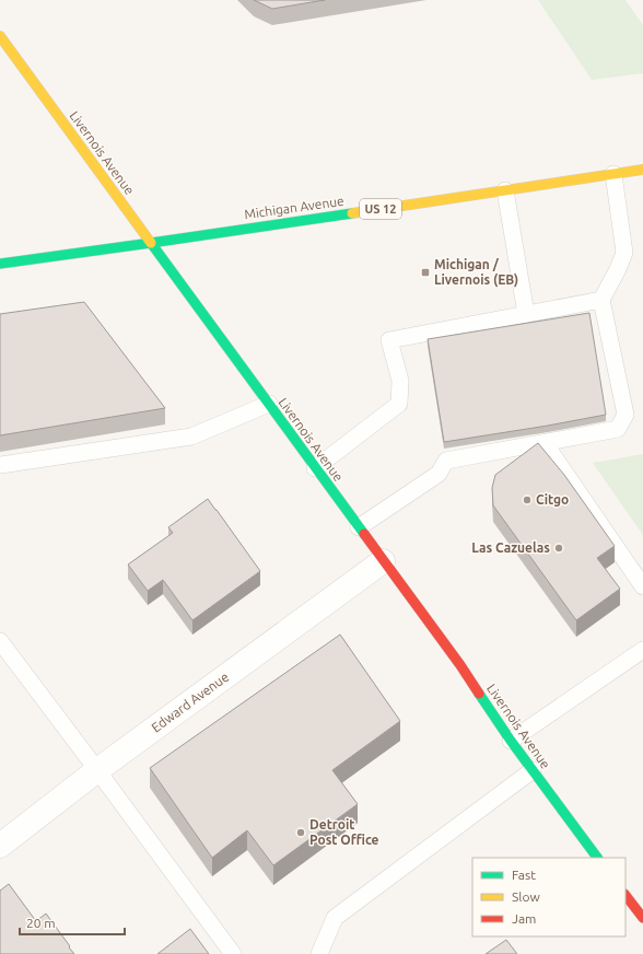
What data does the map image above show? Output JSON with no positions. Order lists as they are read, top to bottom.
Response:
{
  "streets": {
    "main road": ["Livernois Avenue", "Michigan Avenue", "US 12"],
    "street": ["Edward Avenue"]
  },
  "crossings": [
    ["Livernois Avenue", "Michigan Avenue"],
    ["Livernois Avenue", "Edward Avenue"]
  ],
  "places": {
    "transit": ["Michigan / Livernois (EB)"],
    "other": ["Citgo", "Las Cazuelas", "Detroit Post Office"]
  },
  "legend": ["Fast", "Slow", "Jam"],
  "scale_bar": "20 m"
}
